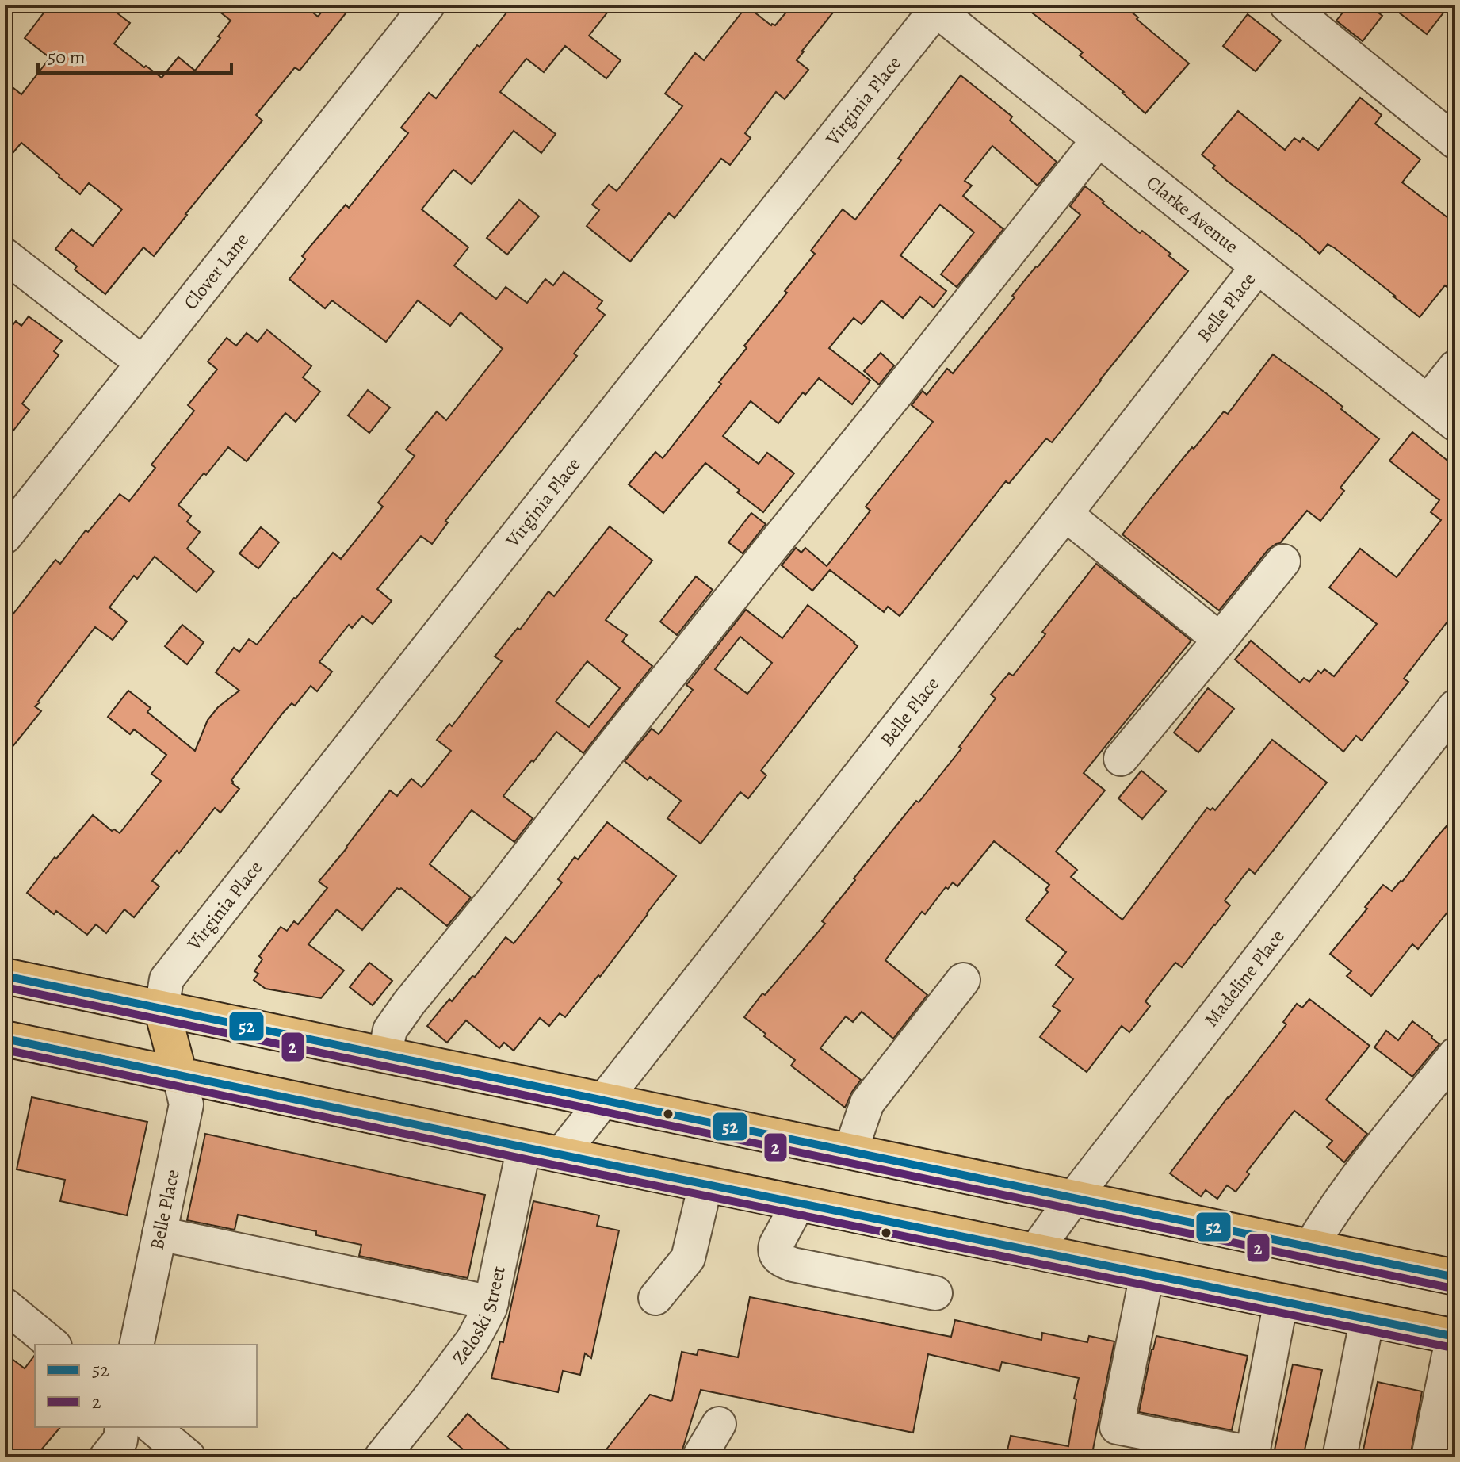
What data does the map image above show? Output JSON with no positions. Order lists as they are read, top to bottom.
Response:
{
  "streets": {
    "street": [
      "Virginia Place",
      "Clarke Avenue",
      "Clover Lane",
      "Belle Place",
      "Madeline Place",
      "Zeloski Street"
    ]
  },
  "crossings": [
    ["Virginia Place", "Clarke Avenue"],
    ["Clarke Avenue", "Belle Place"]
  ],
  "lines": ["transit line 52", "transit line 2"],
  "legend": ["52", "2"],
  "scale_bar": "50 m"
}
